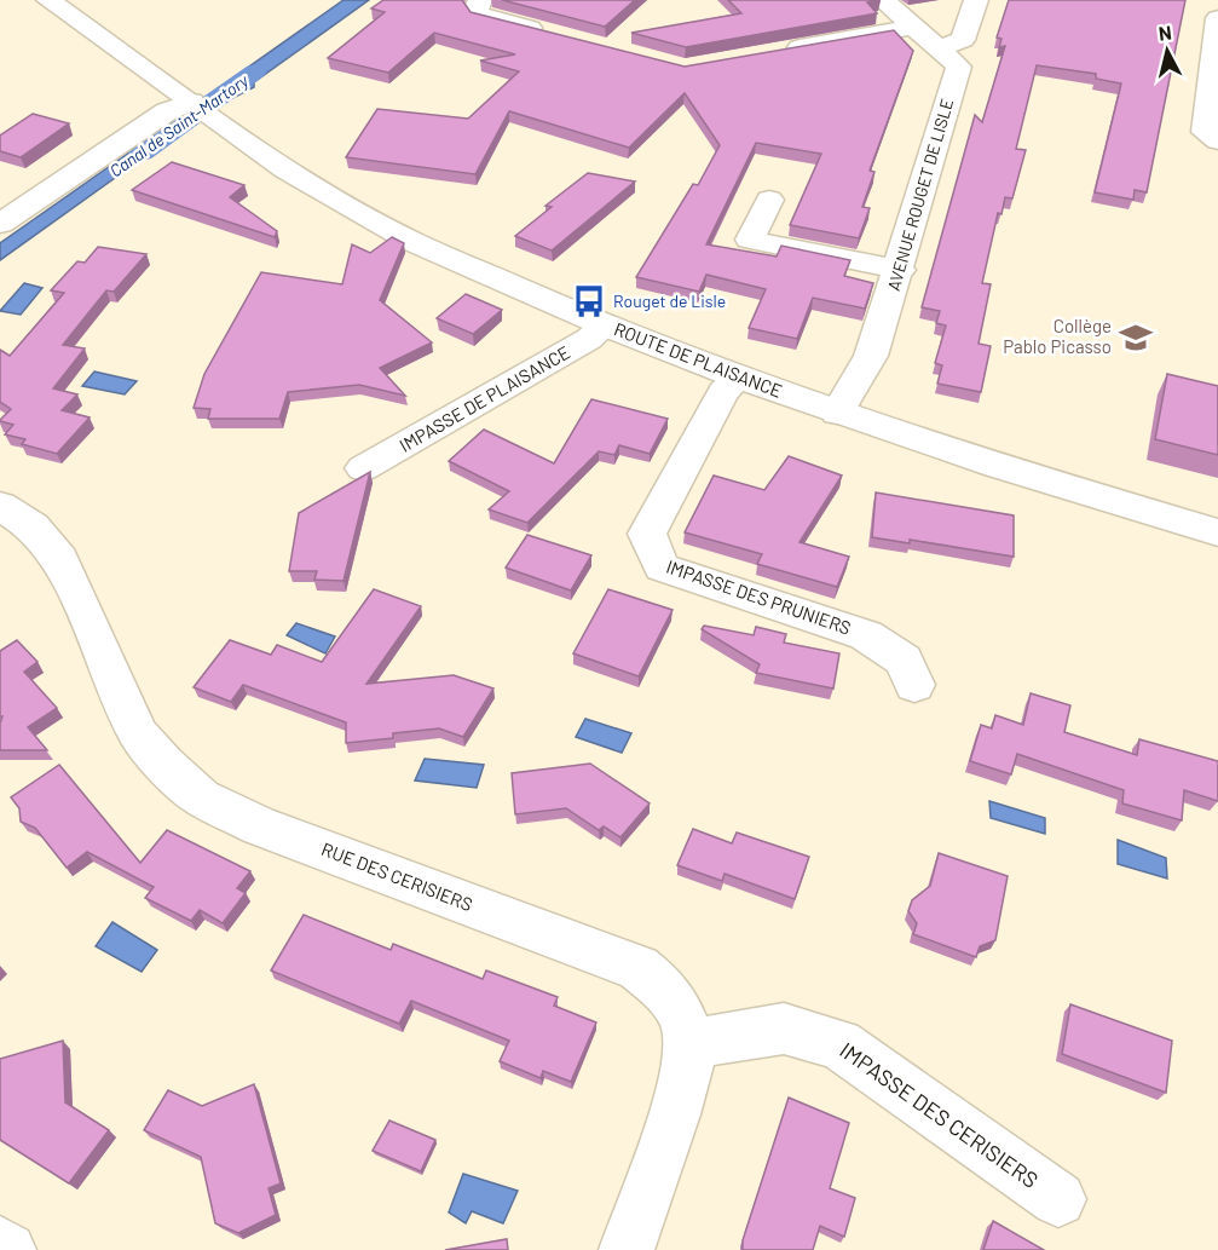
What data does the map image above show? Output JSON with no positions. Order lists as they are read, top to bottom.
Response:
{
  "streets": {
    "street": [
      "AVENUE ROUGET DE LISLE",
      "ROUTE DE PLAISANCE",
      "IMPASSE DE PLAISANCE",
      "IMPASSE DES PRUNIERS",
      "RUE DES CERISIERS",
      "IMPASSE DES CERISIERS"
    ]
  },
  "crossings": [
    ["AVENUE ROUGET DE LISLE", "ROUTE DE PLAISANCE"],
    ["ROUTE DE PLAISANCE", "IMPASSE DE PLAISANCE"],
    ["ROUTE DE PLAISANCE", "IMPASSE DES PRUNIERS"],
    ["RUE DES CERISIERS", "IMPASSE DES CERISIERS"]
  ],
  "water": ["Canal de Saint-Martory"],
  "places": {
    "bus stop": ["Rouget de Lisle"],
    "school or university": ["Collège Pablo Picasso"]
  },
  "north": "top"
}
